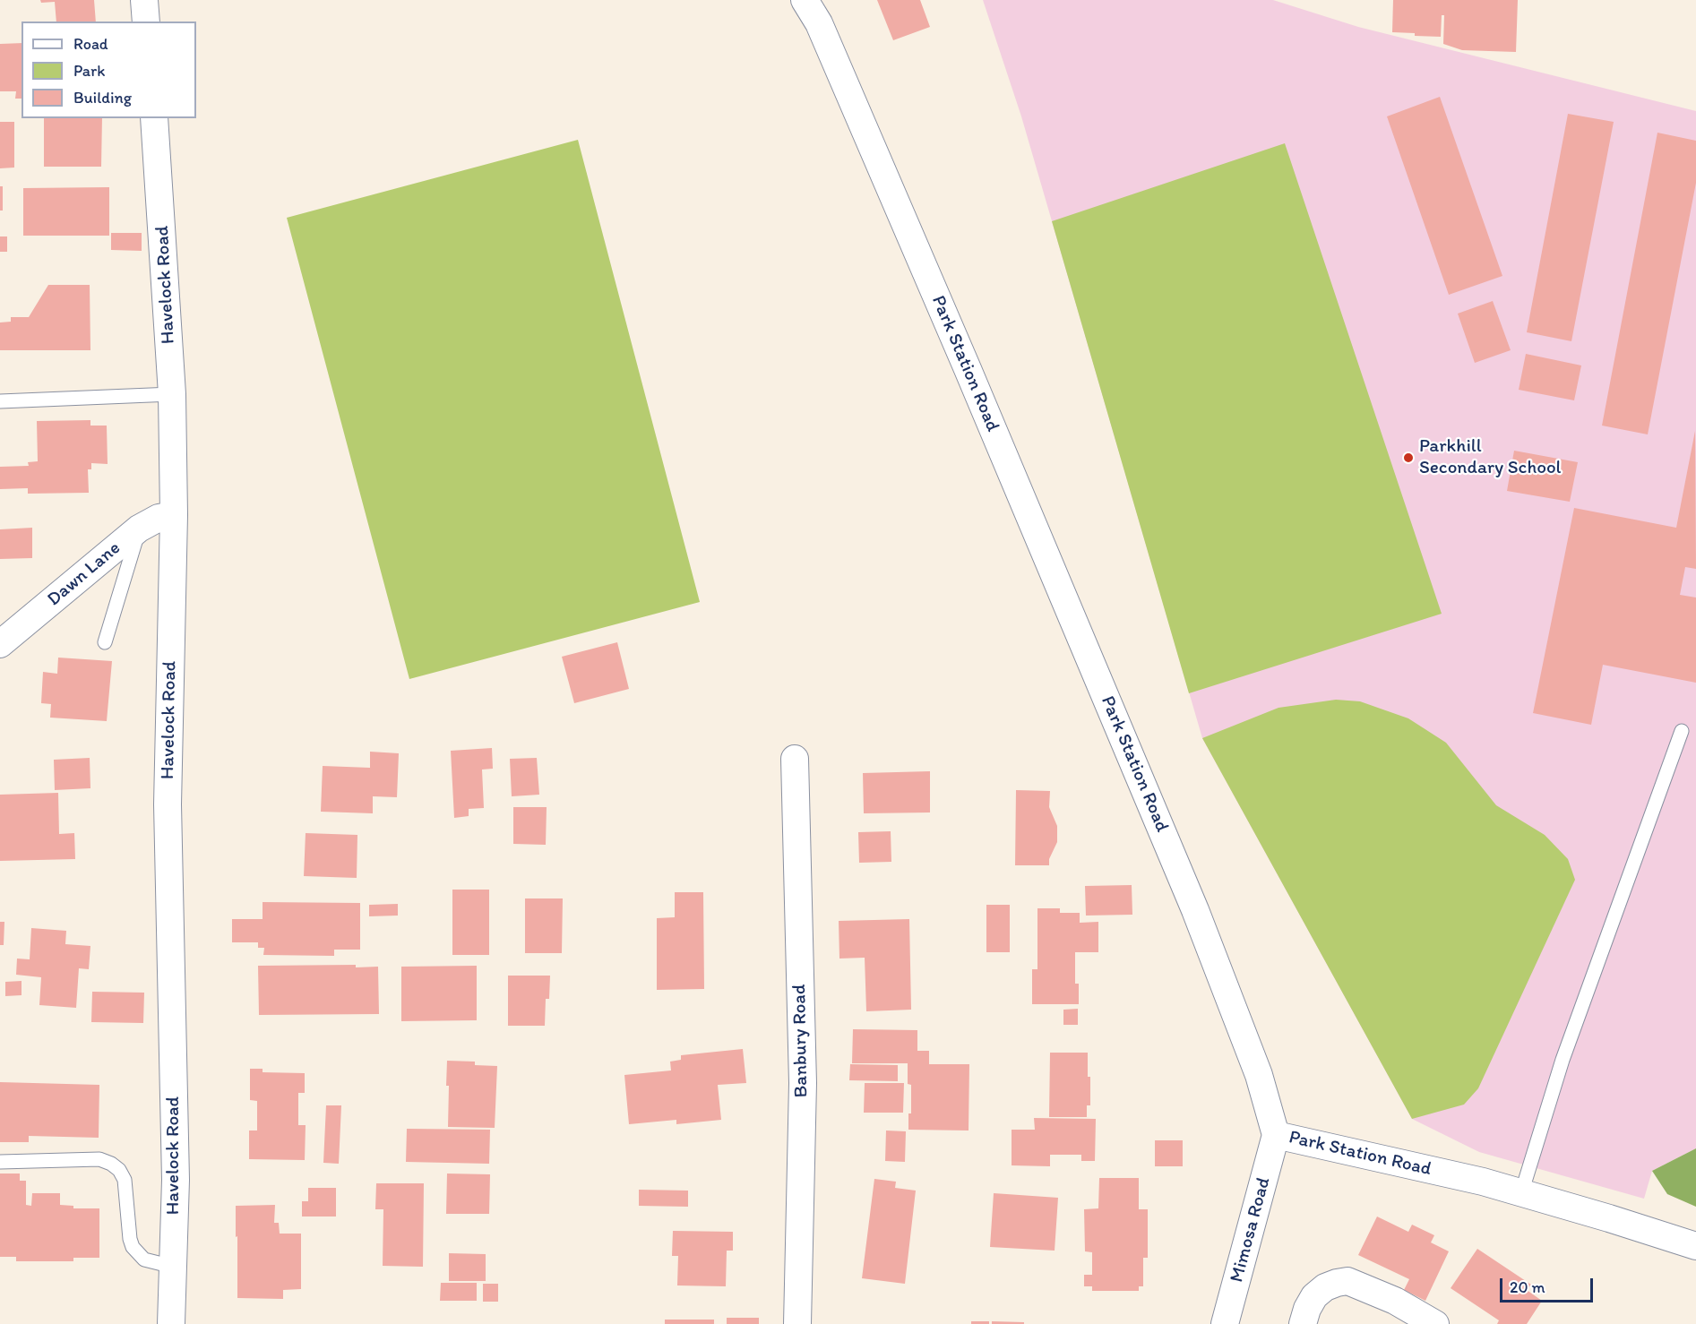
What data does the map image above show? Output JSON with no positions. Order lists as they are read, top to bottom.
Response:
{
  "streets": {
    "street": [
      "Havelock Road",
      "Park Station Road",
      "Dawn Lane",
      "Banbury Road",
      "Mimosa Road"
    ]
  },
  "crossings": [
    ["Havelock Road", "Dawn Lane"],
    ["Park Station Road", "Mimosa Road"]
  ],
  "places": ["Parkhill Secondary School"],
  "legend": ["Road", "Park", "Building"],
  "scale_bar": "20 m"
}
